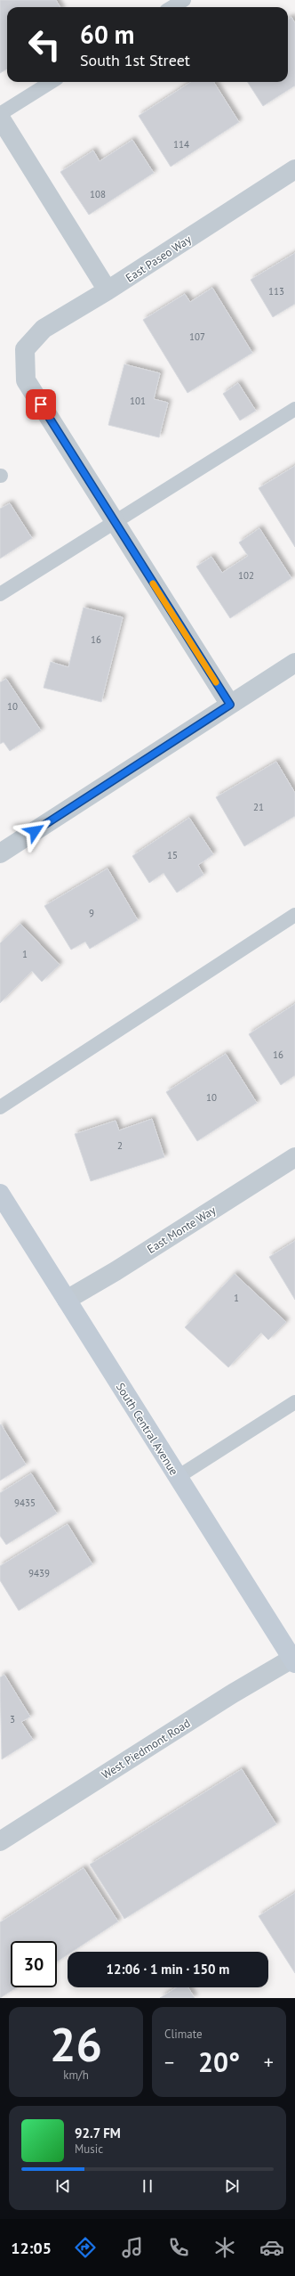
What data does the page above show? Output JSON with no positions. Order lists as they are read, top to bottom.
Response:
{
  "streets": {
    "street": [
      "East Paseo Way",
      "East Monte Way",
      "South Central Avenue",
      "West Piedmont Road"
    ]
  },
  "crossings": [
    ["East Monte Way", "South Central Avenue"],
    ["South Central Avenue", "West Piedmont Road"]
  ],
  "house_numbers": [
    "114",
    "108",
    "113",
    "107",
    "101",
    "102",
    "16",
    "10",
    "21",
    "15",
    "9",
    "1",
    "16",
    "10",
    "2",
    "1",
    "9435",
    "9439",
    "3"
  ],
  "page": {
    "turn": ["60 m", "South 1st Street"],
    "limit": "30",
    "trip": "12:06 · 1 min · 150 m",
    "tile": [
      ["26", "km/h"],
      "Climate"
    ],
    "heat": ["−", "20°", "+"],
    "song": ["92.7 FM", "Music"],
    "tabs": "12:05"
  }
}
